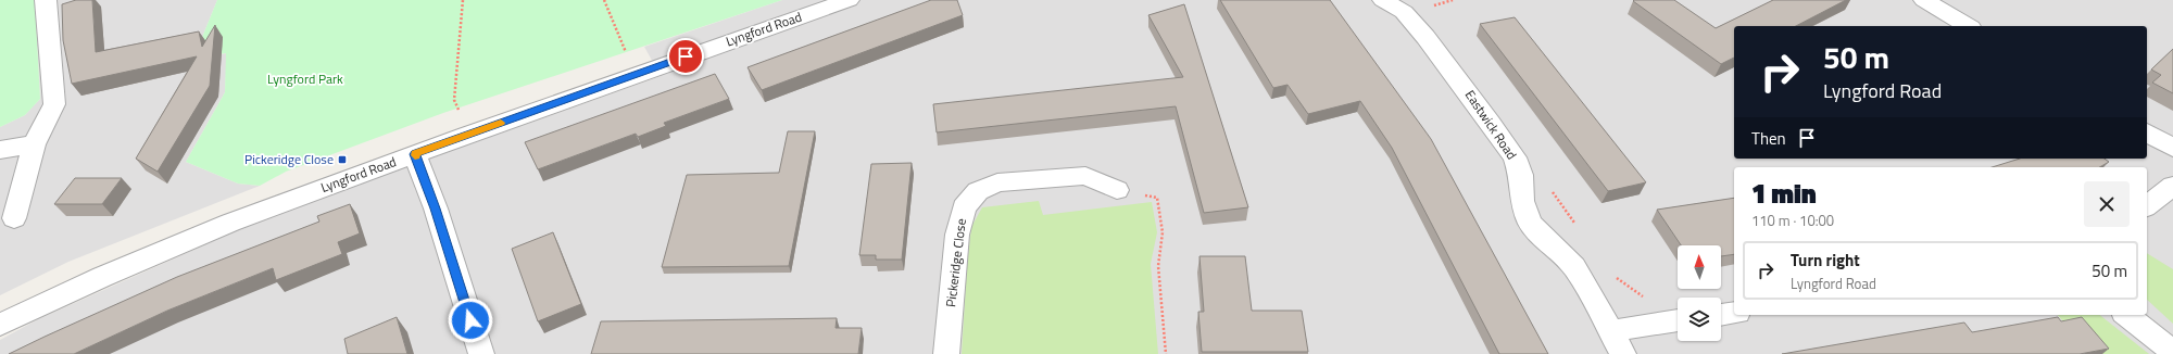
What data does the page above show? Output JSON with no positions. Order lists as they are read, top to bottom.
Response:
{
  "streets": {
    "street": ["Lyngford Road", "Eastwick Road", "Pickeridge Close"]
  },
  "parks": ["Lyngford Park"],
  "places": {
    "transit": ["Pickeridge Close"]
  },
  "north": "top",
  "page": {
    "turn": ["50 m", "Lyngford Road"],
    "then": "Then",
    "heading": ["1 min", "110 m · 10:00"],
    "list": [
      {
        "name": "Turn right",
        "note": "Lyngford Road",
        "value": "50 m"
      }
    ]
  }
}
